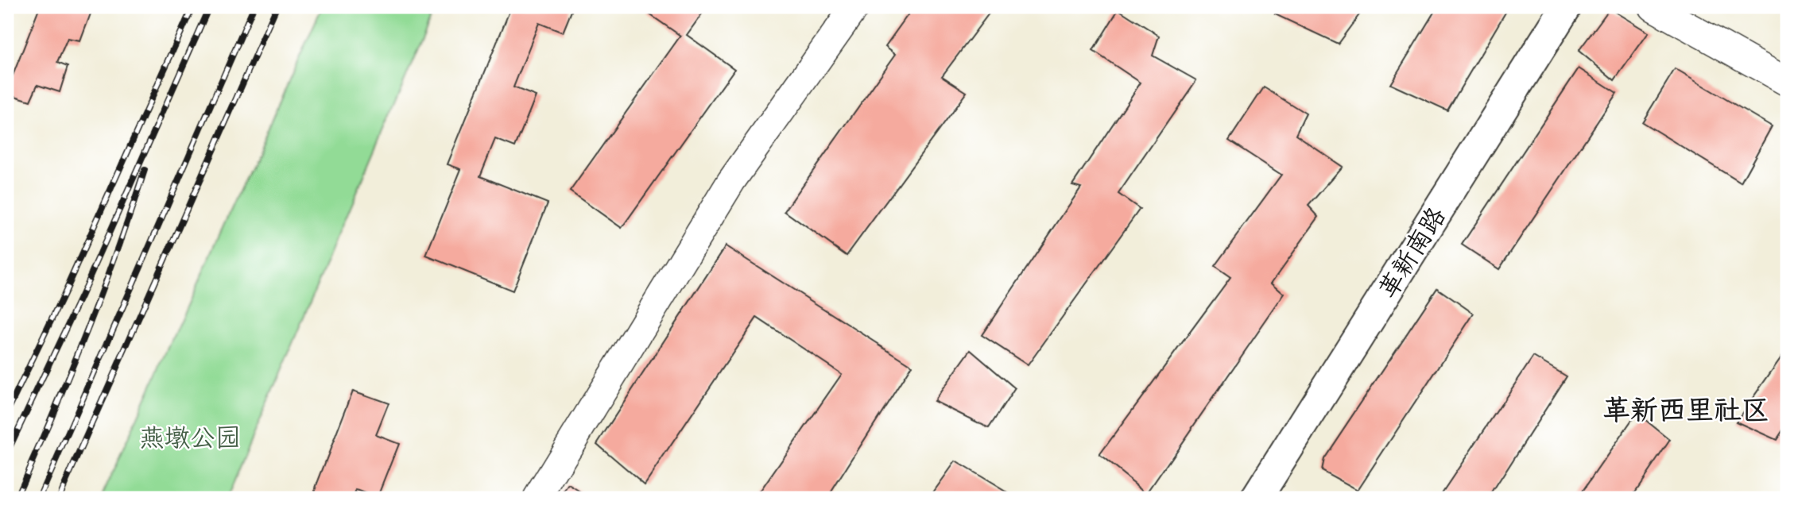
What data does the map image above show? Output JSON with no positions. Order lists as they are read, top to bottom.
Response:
{
  "streets": {
    "street": ["革新南路"]
  },
  "districts": ["革新西里社区"],
  "parks": ["燕墩公园"]
}
